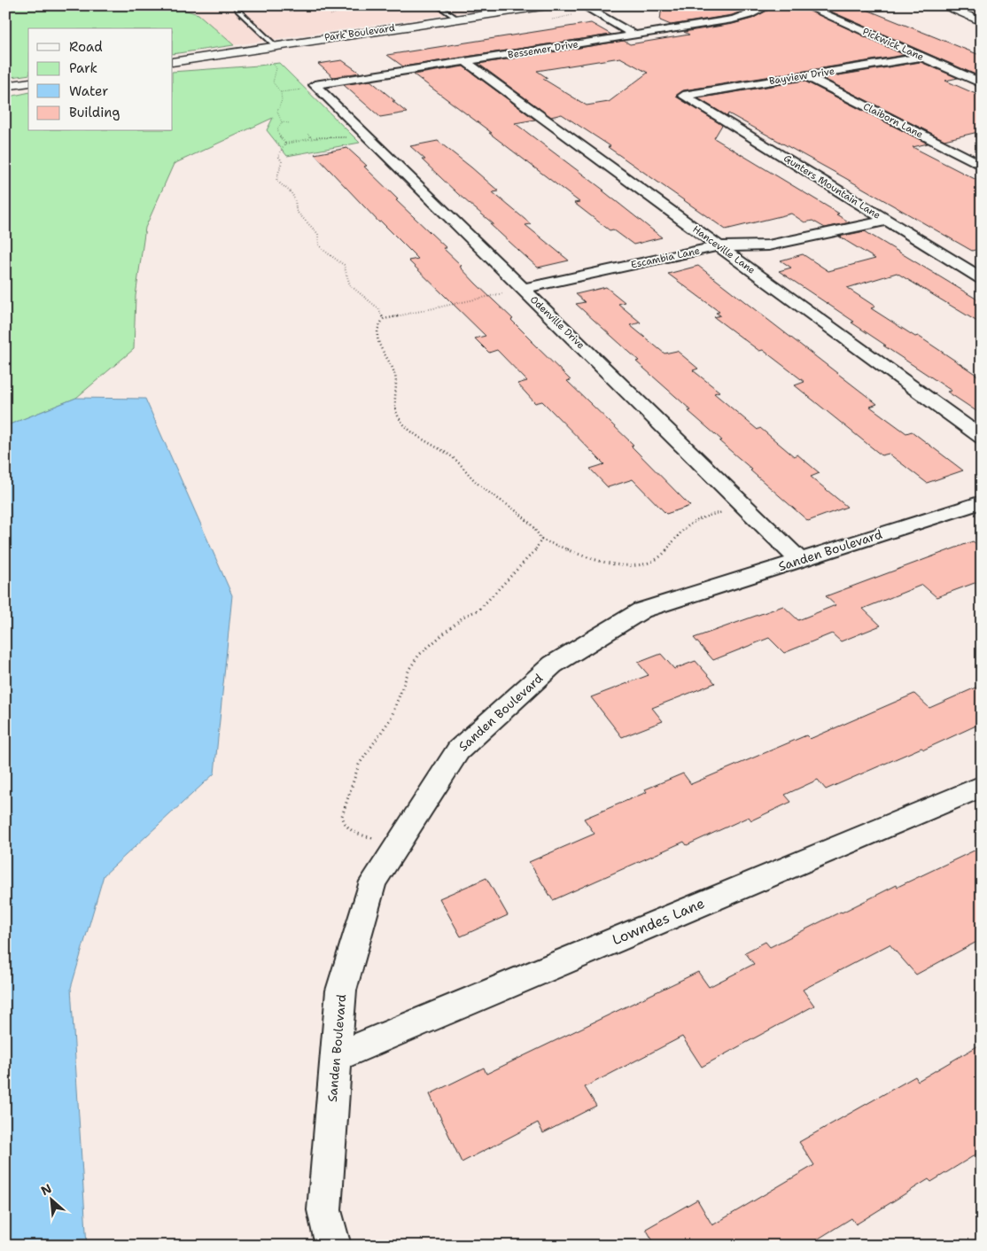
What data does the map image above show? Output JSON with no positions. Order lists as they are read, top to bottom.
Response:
{
  "streets": {
    "main road": ["Park Boulevard"],
    "street": [
      "Pickwick Lane",
      "Bessemer Drive",
      "Bayview Drive",
      "Claiborn Lane",
      "Gunters Mountain Lane",
      "Hanceville Lane",
      "Escambia Lane",
      "Odenville Drive",
      "Sanden Boulevard",
      "Lowndes Lane"
    ]
  },
  "crossings": [
    ["Pickwick Lane", "Bayview Drive"],
    ["Bessemer Drive", "Hanceville Lane"],
    ["Bessemer Drive", "Odenville Drive"],
    ["Bayview Drive", "Claiborn Lane"],
    ["Bayview Drive", "Gunters Mountain Lane"],
    ["Gunters Mountain Lane", "Escambia Lane"],
    ["Hanceville Lane", "Escambia Lane"],
    ["Escambia Lane", "Odenville Drive"],
    ["Odenville Drive", "Sanden Boulevard"],
    ["Sanden Boulevard", "Lowndes Lane"]
  ],
  "legend": [
    "Road",
    "Park",
    "Water",
    "Building"
  ],
  "north": "top left"
}
